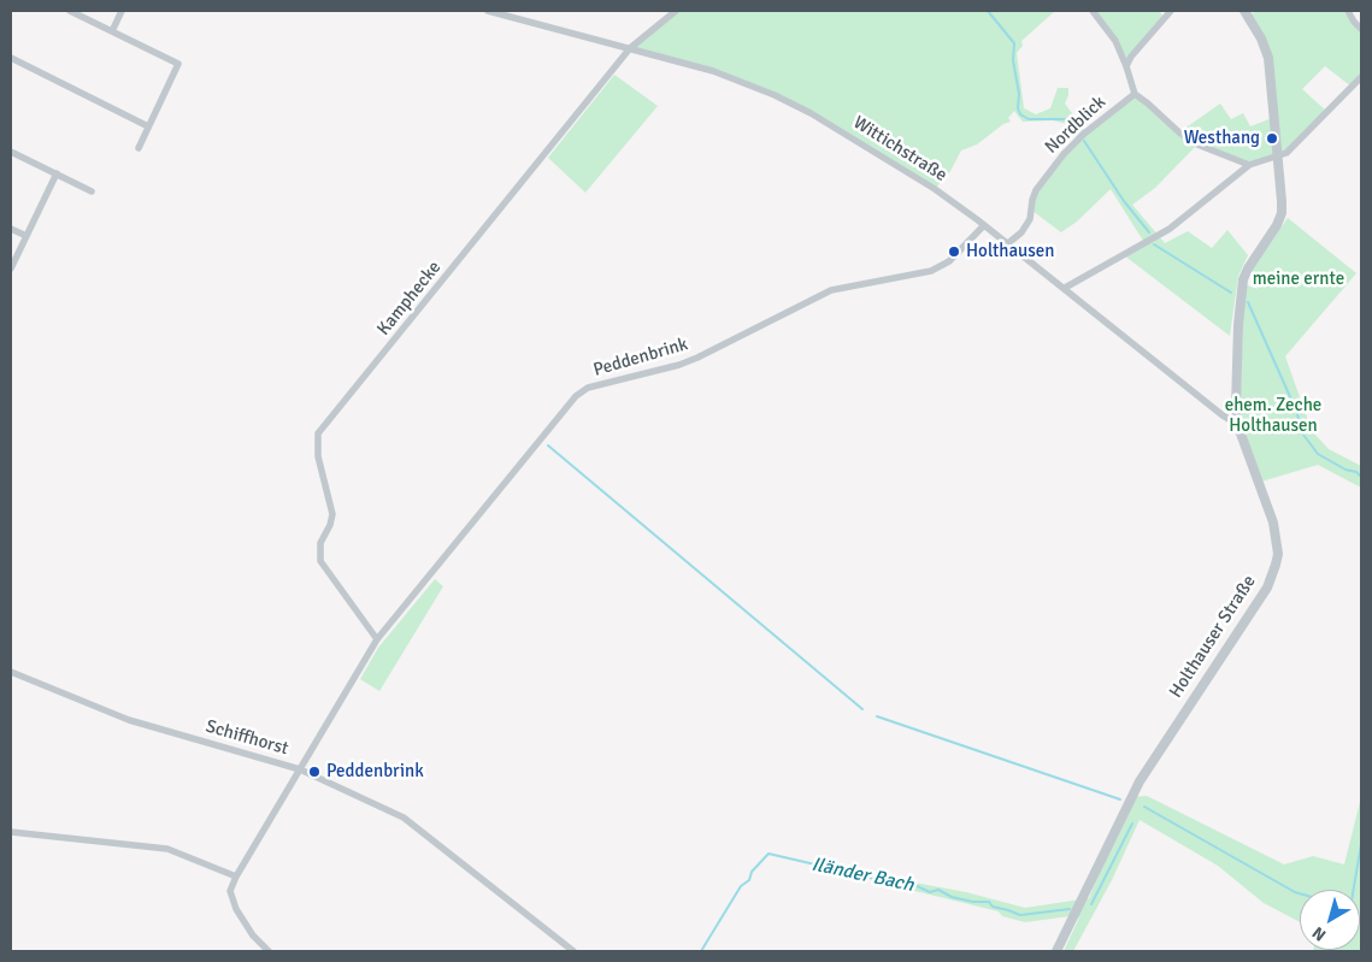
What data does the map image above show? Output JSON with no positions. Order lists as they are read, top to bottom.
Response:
{
  "streets": {
    "street": [
      "Nordblick",
      "Wittichstraße",
      "Kamphecke",
      "Peddenbrink",
      "Holthauser Straße",
      "Schiffhorst"
    ]
  },
  "crossings": [
    ["Nordblick", "Wittichstraße"],
    ["Wittichstraße", "Kamphecke"],
    ["Wittichstraße", "Peddenbrink"],
    ["Wittichstraße", "Holthauser Straße"],
    ["Kamphecke", "Peddenbrink"],
    ["Peddenbrink", "Schiffhorst"]
  ],
  "water": ["Iländer Bach"],
  "parks": ["meine ernte", "ehem. Zeche Holthausen"],
  "places": ["Westhang", "Holthausen", "Peddenbrink"],
  "north": "bottom left"
}
